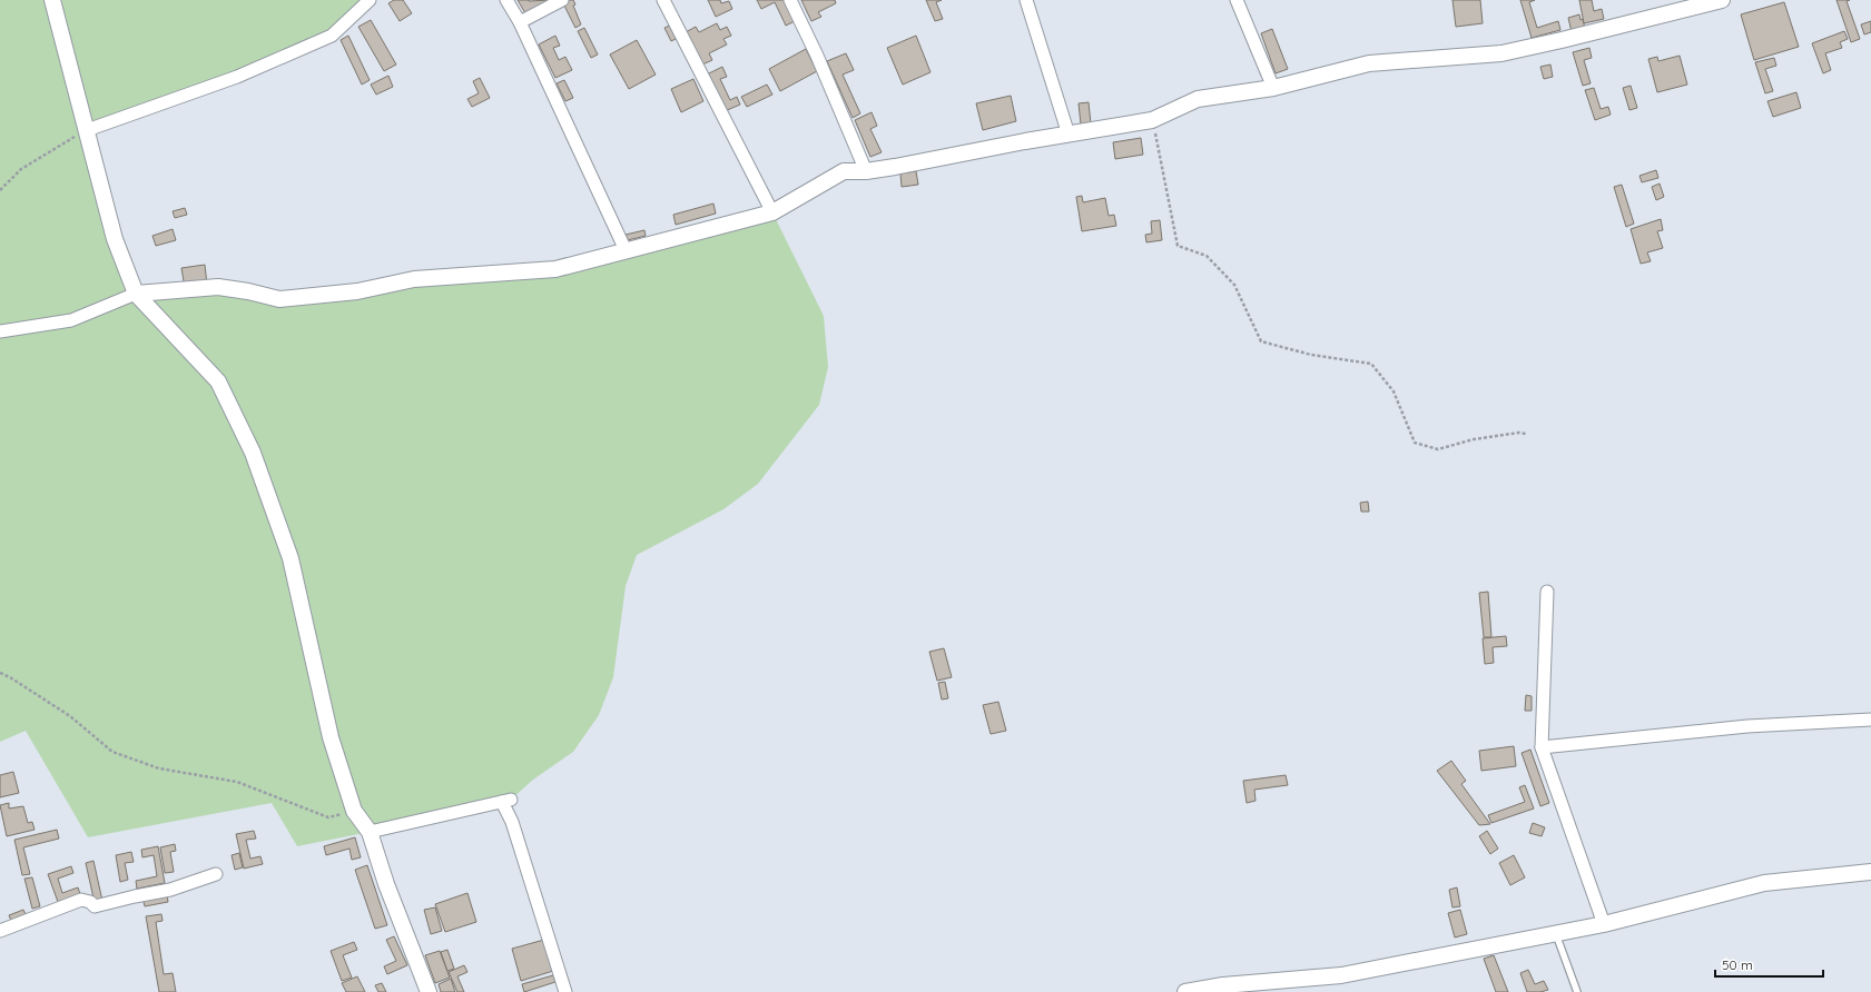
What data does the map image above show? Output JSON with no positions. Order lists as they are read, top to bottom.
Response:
{
  "scale_bar": "50 m"
}
